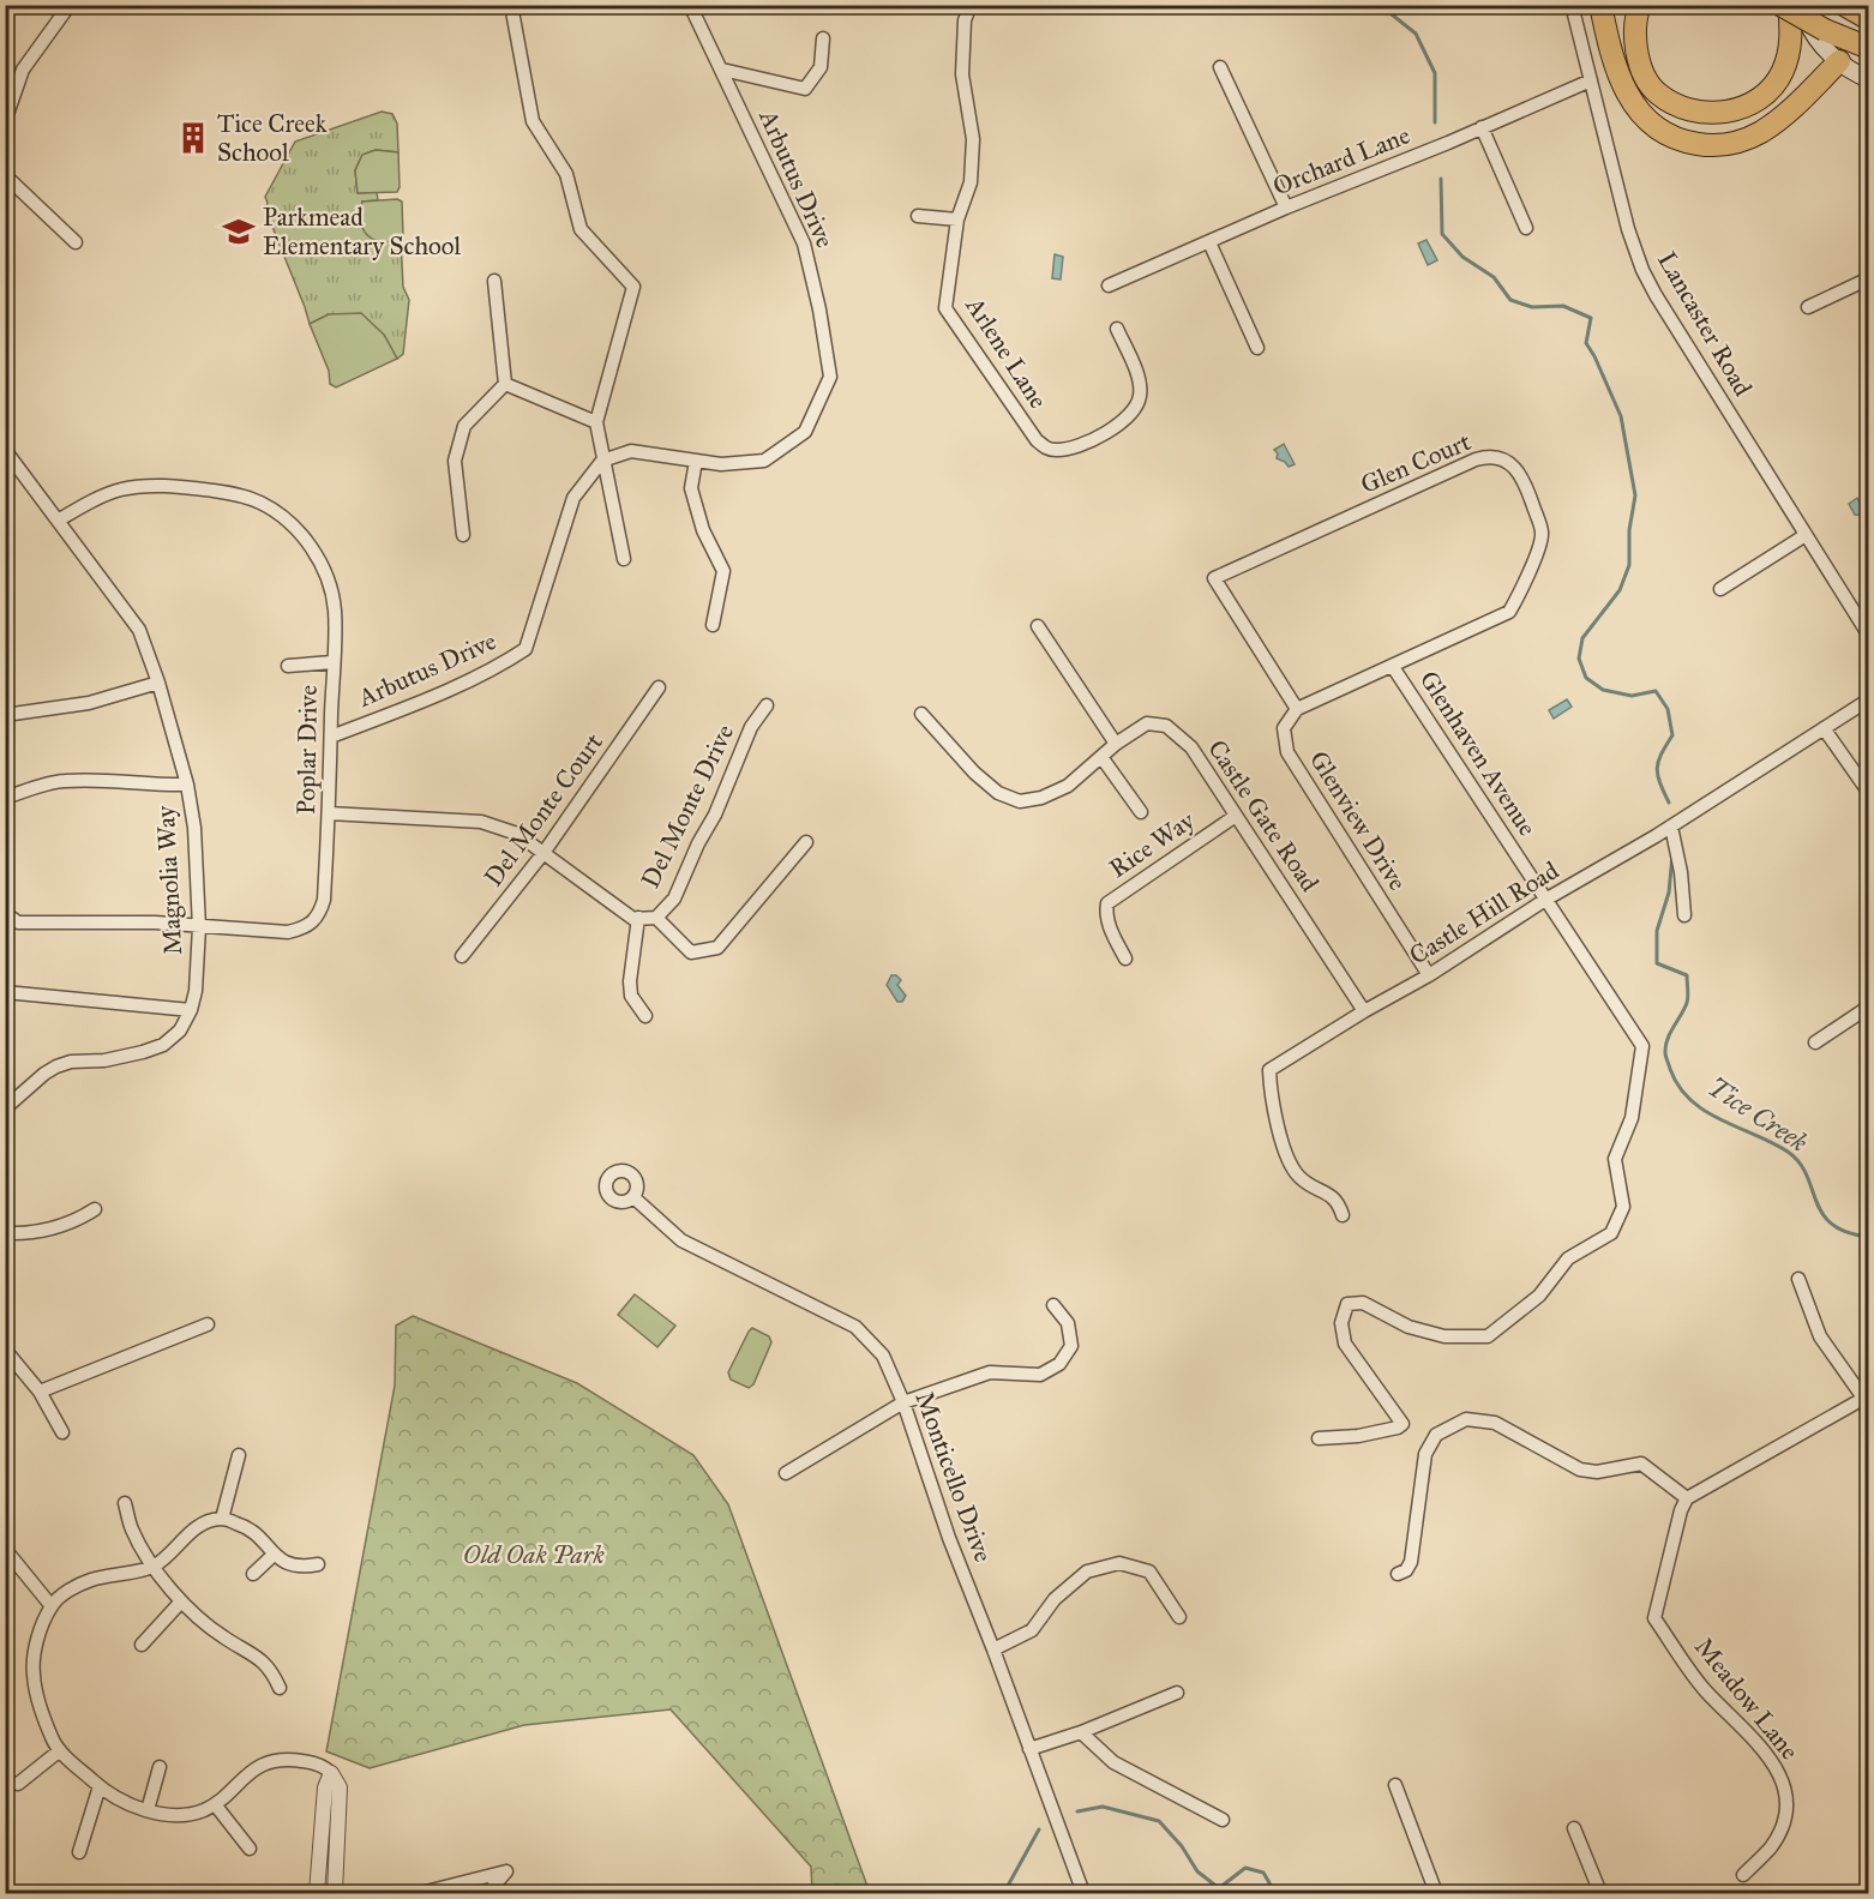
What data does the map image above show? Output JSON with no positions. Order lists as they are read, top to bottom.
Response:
{
  "streets": {
    "street": [
      "Orchard Lane",
      "Arbutus Drive",
      "Lancaster Road",
      "Arlene Lane",
      "Glen Court",
      "Poplar Drive",
      "Glenhaven Avenue",
      "Del Monte Drive",
      "Del Monte Court",
      "Castle Gate Road",
      "Glenview Drive",
      "Rice Way",
      "Magnolia Way",
      "Castle Hill Road",
      "Monticello Drive",
      "Meadow Lane"
    ]
  },
  "crossings": [
    ["Orchard Lane", "Lancaster Road"],
    ["Arbutus Drive", "Poplar Drive"],
    ["Glen Court", "Glenhaven Avenue"],
    ["Glen Court", "Glenview Drive"],
    ["Poplar Drive", "Del Monte Drive"],
    ["Poplar Drive", "Magnolia Way"],
    ["Glenhaven Avenue", "Castle Hill Road"],
    ["Del Monte Drive", "Del Monte Court"],
    ["Castle Gate Road", "Rice Way"],
    ["Castle Gate Road", "Castle Hill Road"],
    ["Glenview Drive", "Castle Hill Road"]
  ],
  "water": ["Tice Creek"],
  "parks": ["Old Oak Park"],
  "places": {
    "building": ["Tice Creek School"],
    "school or university": ["Parkmead Elementary School"]
  }
}
